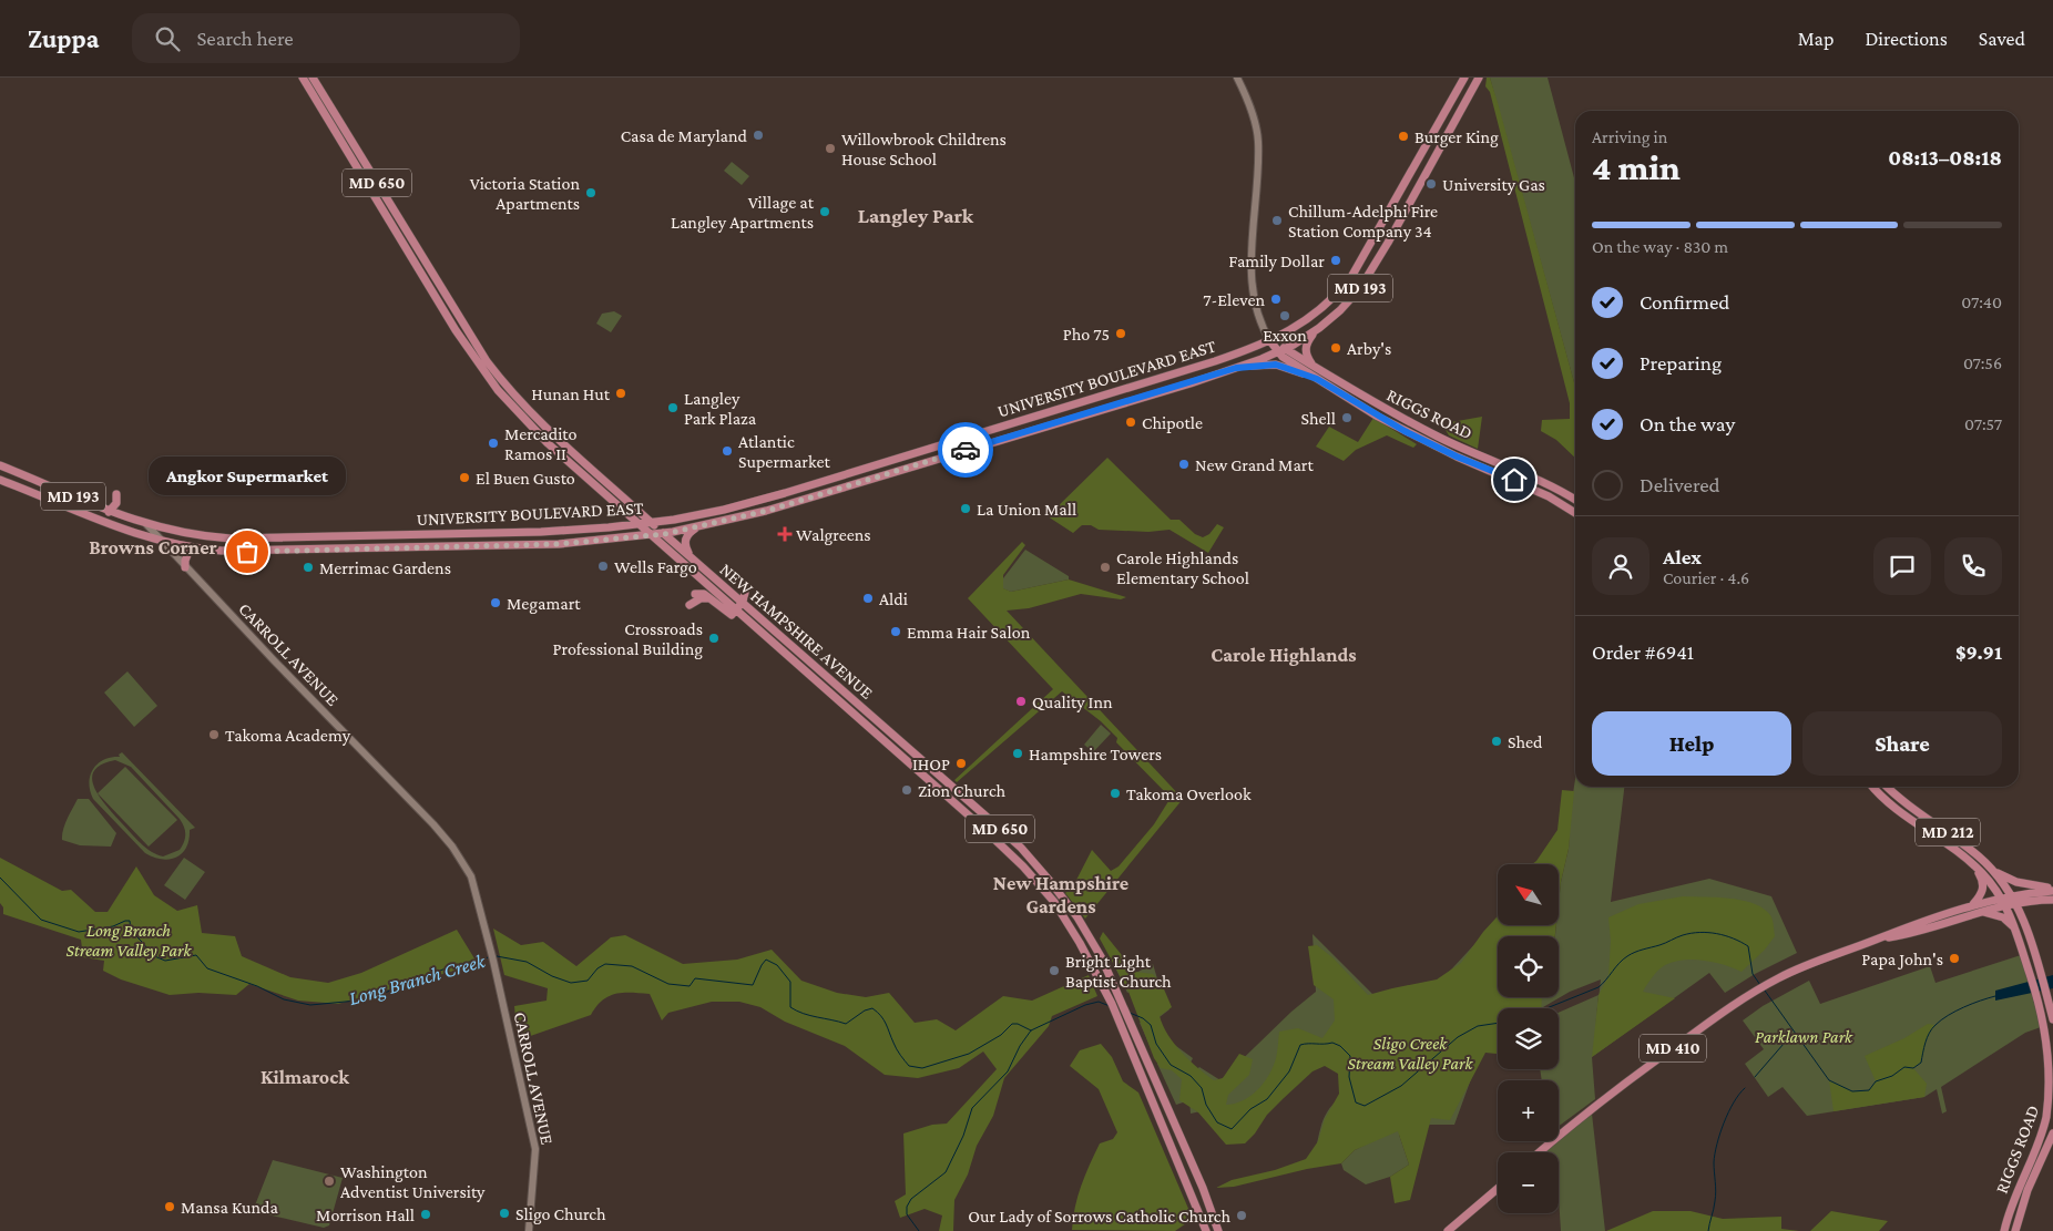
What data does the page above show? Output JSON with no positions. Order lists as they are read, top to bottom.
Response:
{
  "streets": {
    "main road": [
      "MD 650",
      "MD 193",
      "UNIVERSITY BOULEVARD EAST",
      "RIGGS ROAD",
      "NEW HAMPSHIRE AVENUE",
      "CARROLL AVENUE",
      "MD 212",
      "MD 410"
    ]
  },
  "crossings": [
    ["MD 193", "UNIVERSITY BOULEVARD EAST"],
    ["MD 193", "CARROLL AVENUE"],
    ["UNIVERSITY BOULEVARD EAST", "RIGGS ROAD"],
    ["UNIVERSITY BOULEVARD EAST", "NEW HAMPSHIRE AVENUE"],
    ["UNIVERSITY BOULEVARD EAST", "CARROLL AVENUE"],
    ["RIGGS ROAD", "MD 410"],
    ["MD 212", "MD 410"]
  ],
  "districts": [
    "Langley Park",
    "Browns Corner",
    "Carole Highlands",
    "New Hampshire Gardens",
    "Kilmarock"
  ],
  "water": ["Long Branch Creek"],
  "parks": ["Long Branch Stream Valley Park", "Parklawn Park", "Sligo Creek Stream Valley Park"],
  "places": {
    "other": [
      "Casa de Maryland",
      "Burger King",
      "Willowbrook Childrens House School",
      "University Gas",
      "Victoria Station Apartments",
      "Village at Langley Apartments",
      "Chillum-Adelphi Fire Station Company 34",
      "Family Dollar",
      "7-Eleven",
      "Exxon",
      "Pho 75",
      "Arby's",
      "Hunan Hut",
      "Langley Park Plaza",
      "Shell",
      "Chipotle",
      "Mercadito Ramos II",
      "Atlantic Supermarket",
      "New Grand Mart",
      "El Buen Gusto",
      "La Union Mall",
      "Angkor Supermarket",
      "Wells Fargo",
      "Merrimac Gardens",
      "Carole Highlands Elementary School",
      "Aldi",
      "Megamart",
      "Emma Hair Salon",
      "Crossroads Professional Building",
      "Quality Inn",
      "Takoma Academy",
      "Shed",
      "Hampshire Towers",
      "IHOP",
      "Zion Church",
      "Takoma Overlook",
      "Papa John's",
      "Bright Light Baptist Church",
      "Washington Adventist University",
      "Mansa Kunda",
      "Sligo Church",
      "Morrison Hall",
      "Our Lady of Sorrows Catholic Church"
    ],
    "health": ["Walgreens"]
  },
  "north": "top left",
  "page": {
    "header": "Zuppa",
    "search": "Search here",
    "nav": ["Map", "Directions", "Saved"],
    "heading": ["4 min", "Arriving in", "08:13–08:18"],
    "panel": [
      "Alex",
      "Courier · 4.6",
      "Order #6941",
      "$9.91"
    ],
    "bar": "On the way · 830 m",
    "list": [
      ["Confirmed", "07:40"],
      ["Preparing", "07:56"],
      ["On the way", "07:57"],
      "Delivered"
    ],
    "bubble": "Angkor Supermarket",
    "buttons": ["Help", "Share"],
    "map_buttons": ["+", "−"]
  }
}
